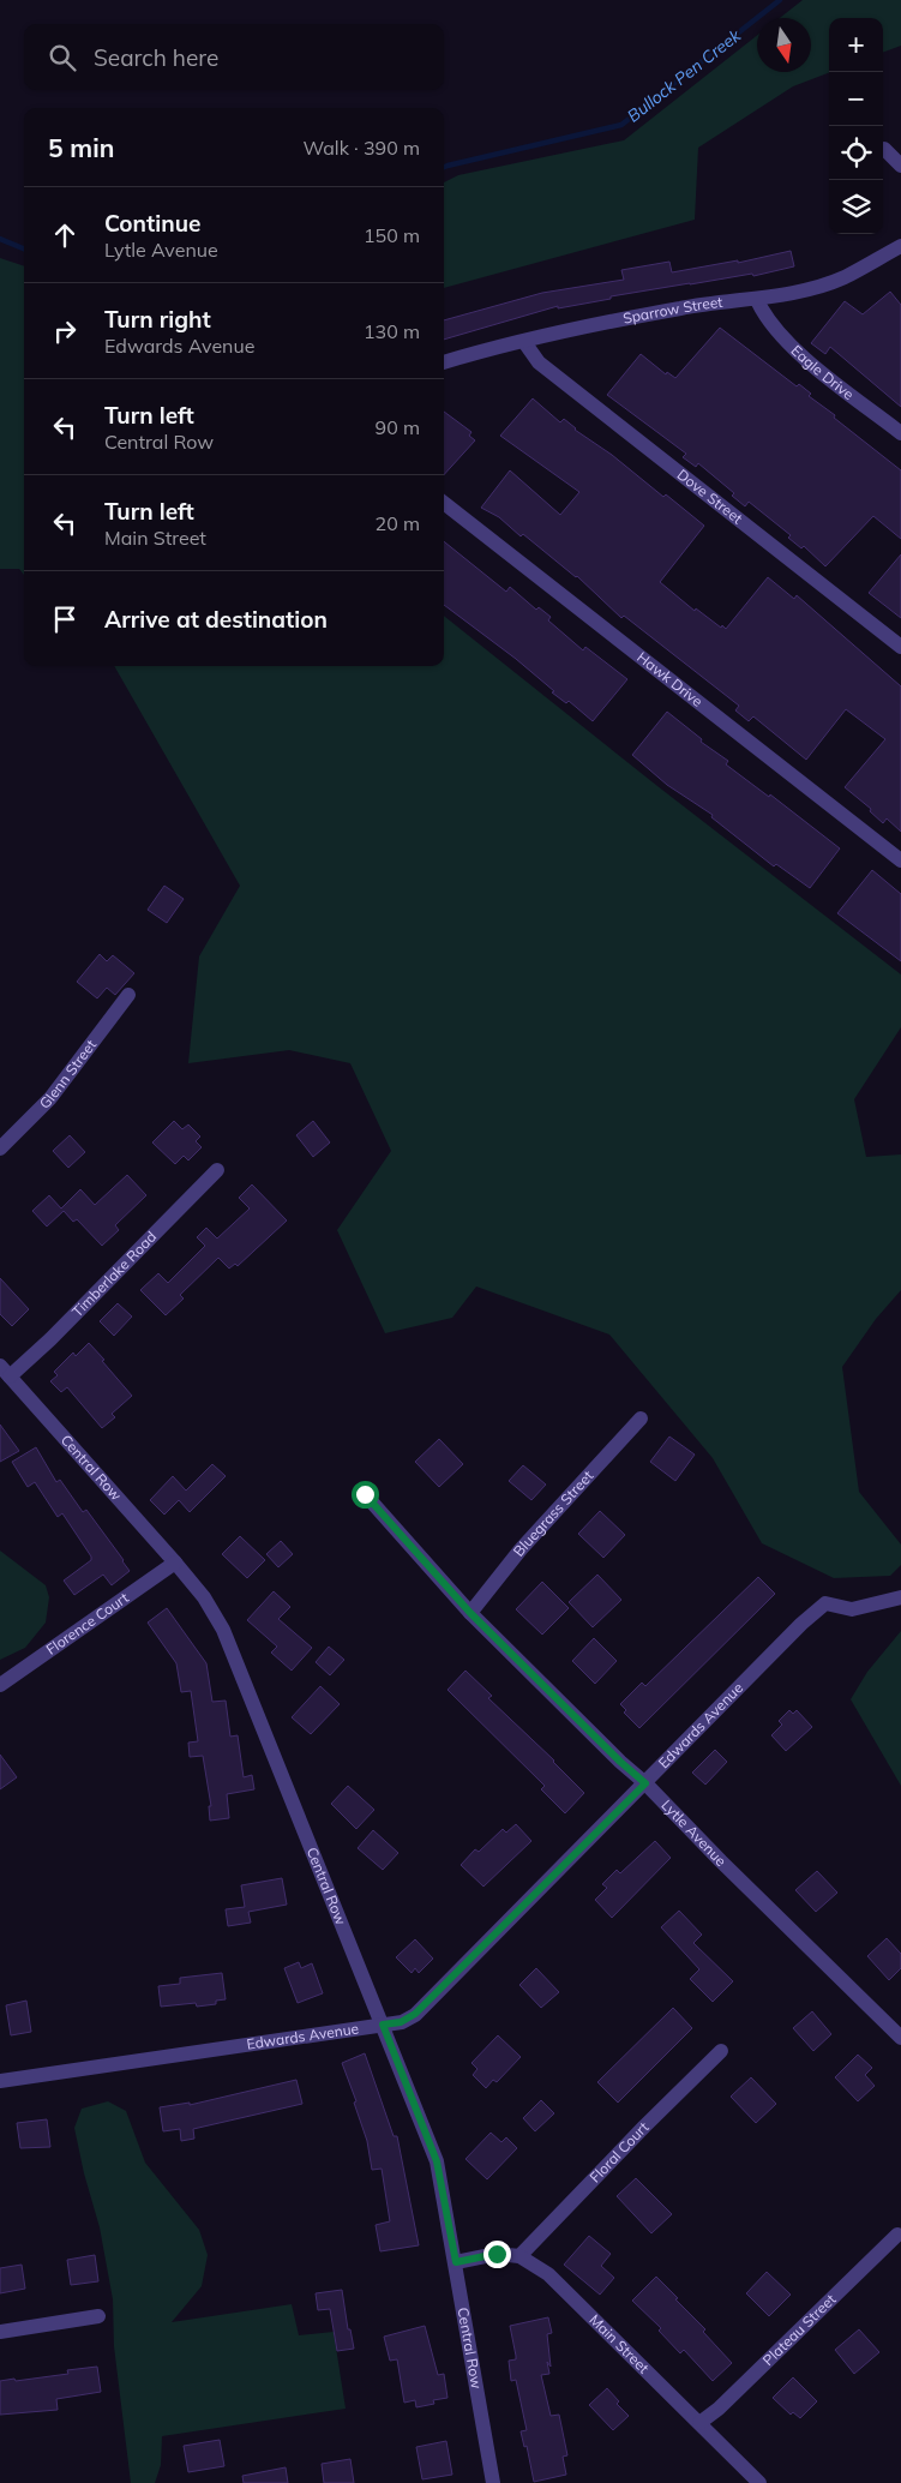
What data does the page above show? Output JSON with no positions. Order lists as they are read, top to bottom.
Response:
{
  "streets": {
    "street": [
      "Sparrow Street",
      "Eagle Drive",
      "Dove Street",
      "Hawk Drive",
      "Glenn Street",
      "Timberlake Road",
      "Central Row",
      "Bluegrass Street",
      "Florence Court",
      "Edwards Avenue",
      "Lytle Avenue",
      "Floral Court",
      "Plateau Street",
      "Main Street"
    ]
  },
  "crossings": [
    ["Sparrow Street", "Eagle Drive"],
    ["Sparrow Street", "Dove Street"],
    ["Timberlake Road", "Central Row"],
    ["Central Row", "Florence Court"],
    ["Central Row", "Edwards Avenue"],
    ["Bluegrass Street", "Lytle Avenue"],
    ["Edwards Avenue", "Lytle Avenue"],
    ["Floral Court", "Main Street"],
    ["Plateau Street", "Main Street"]
  ],
  "water": ["Bullock Pen Creek"],
  "north": "bottom",
  "page": {
    "map_buttons": ["+", "−"],
    "search": "Search here",
    "heading": ["5 min", "Walk · 390 m"],
    "list": [
      ["Continue", "Lytle Avenue", "150 m"],
      ["Turn right", "Edwards Avenue", "130 m"],
      ["Turn left", "Central Row", "90 m"],
      ["Turn left", "Main Street", "20 m"],
      "Arrive at destination"
    ]
  }
}
